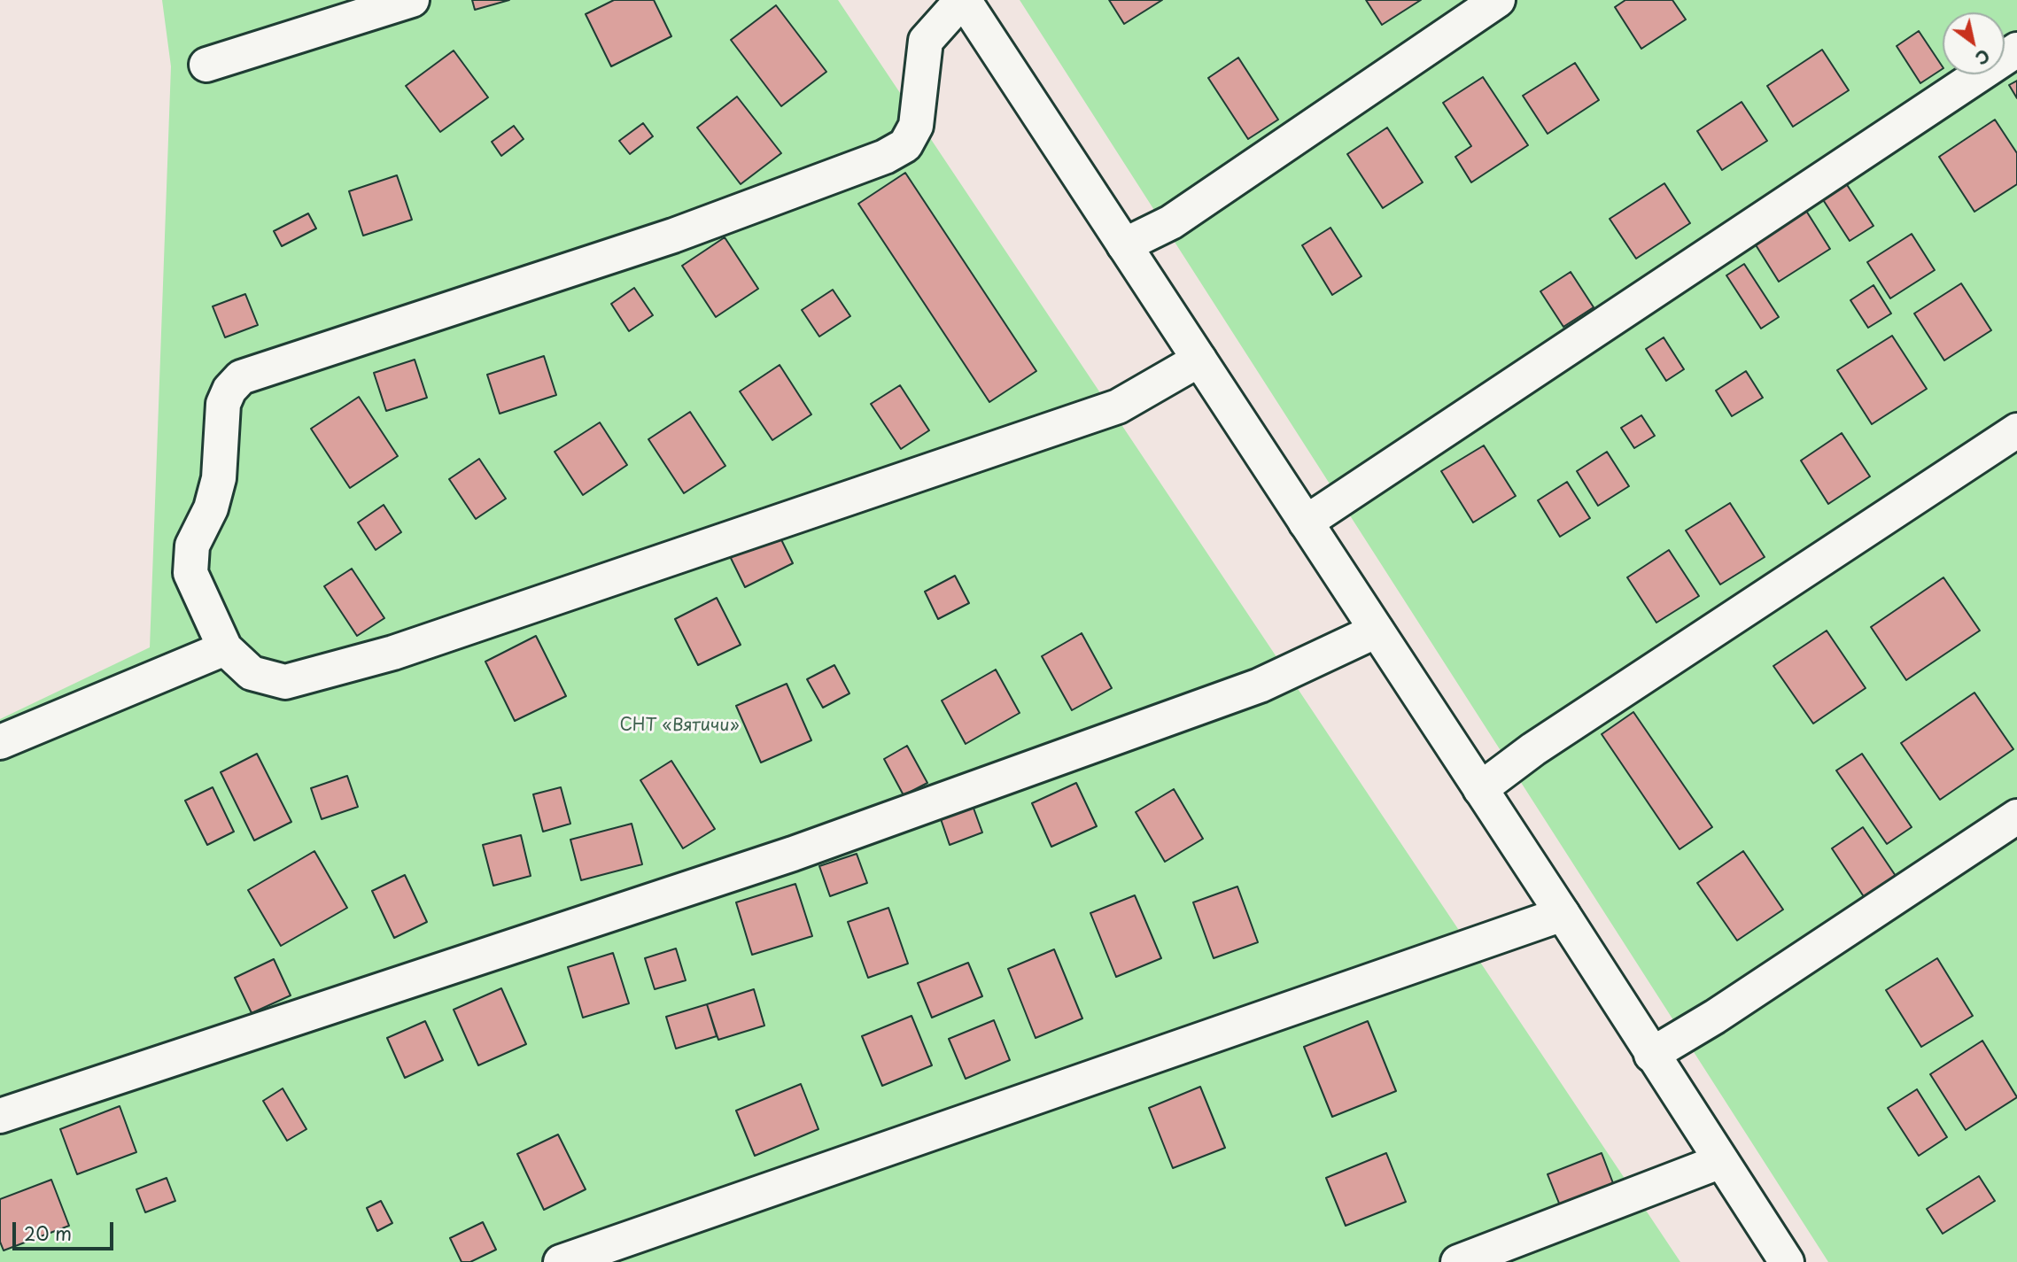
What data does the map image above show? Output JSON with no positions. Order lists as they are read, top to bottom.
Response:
{
  "parks": ["СНТ «Вятичи»"],
  "scale_bar": "20 m",
  "north": "bottom right"
}
